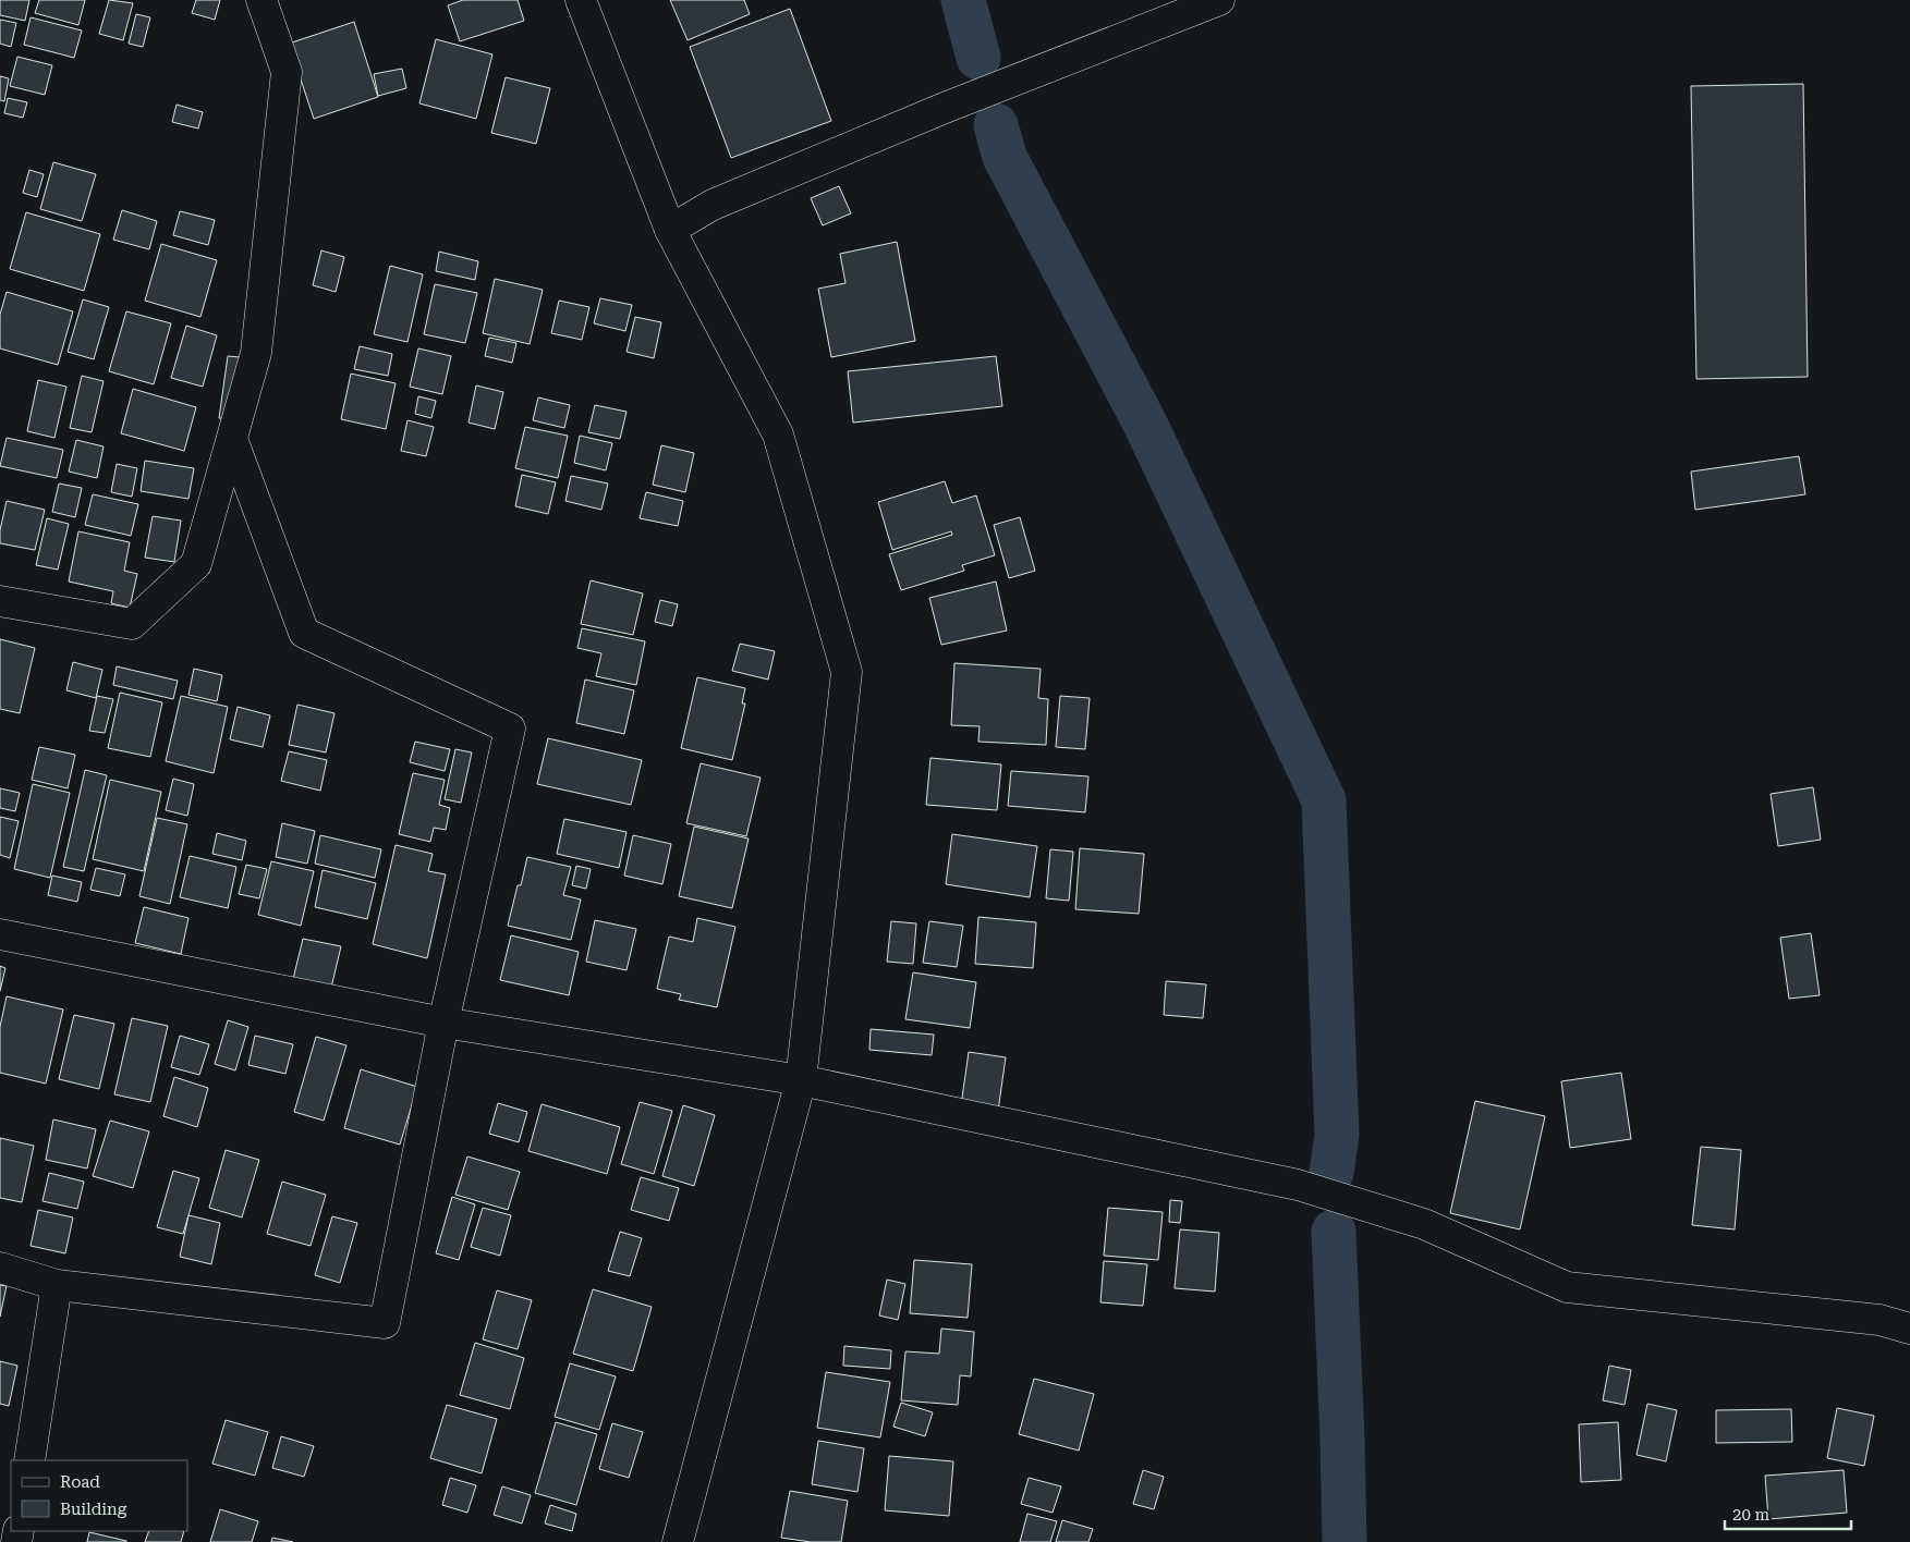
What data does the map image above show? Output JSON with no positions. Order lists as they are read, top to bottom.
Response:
{
  "legend": ["Road", "Building"],
  "scale_bar": "20 m"
}
